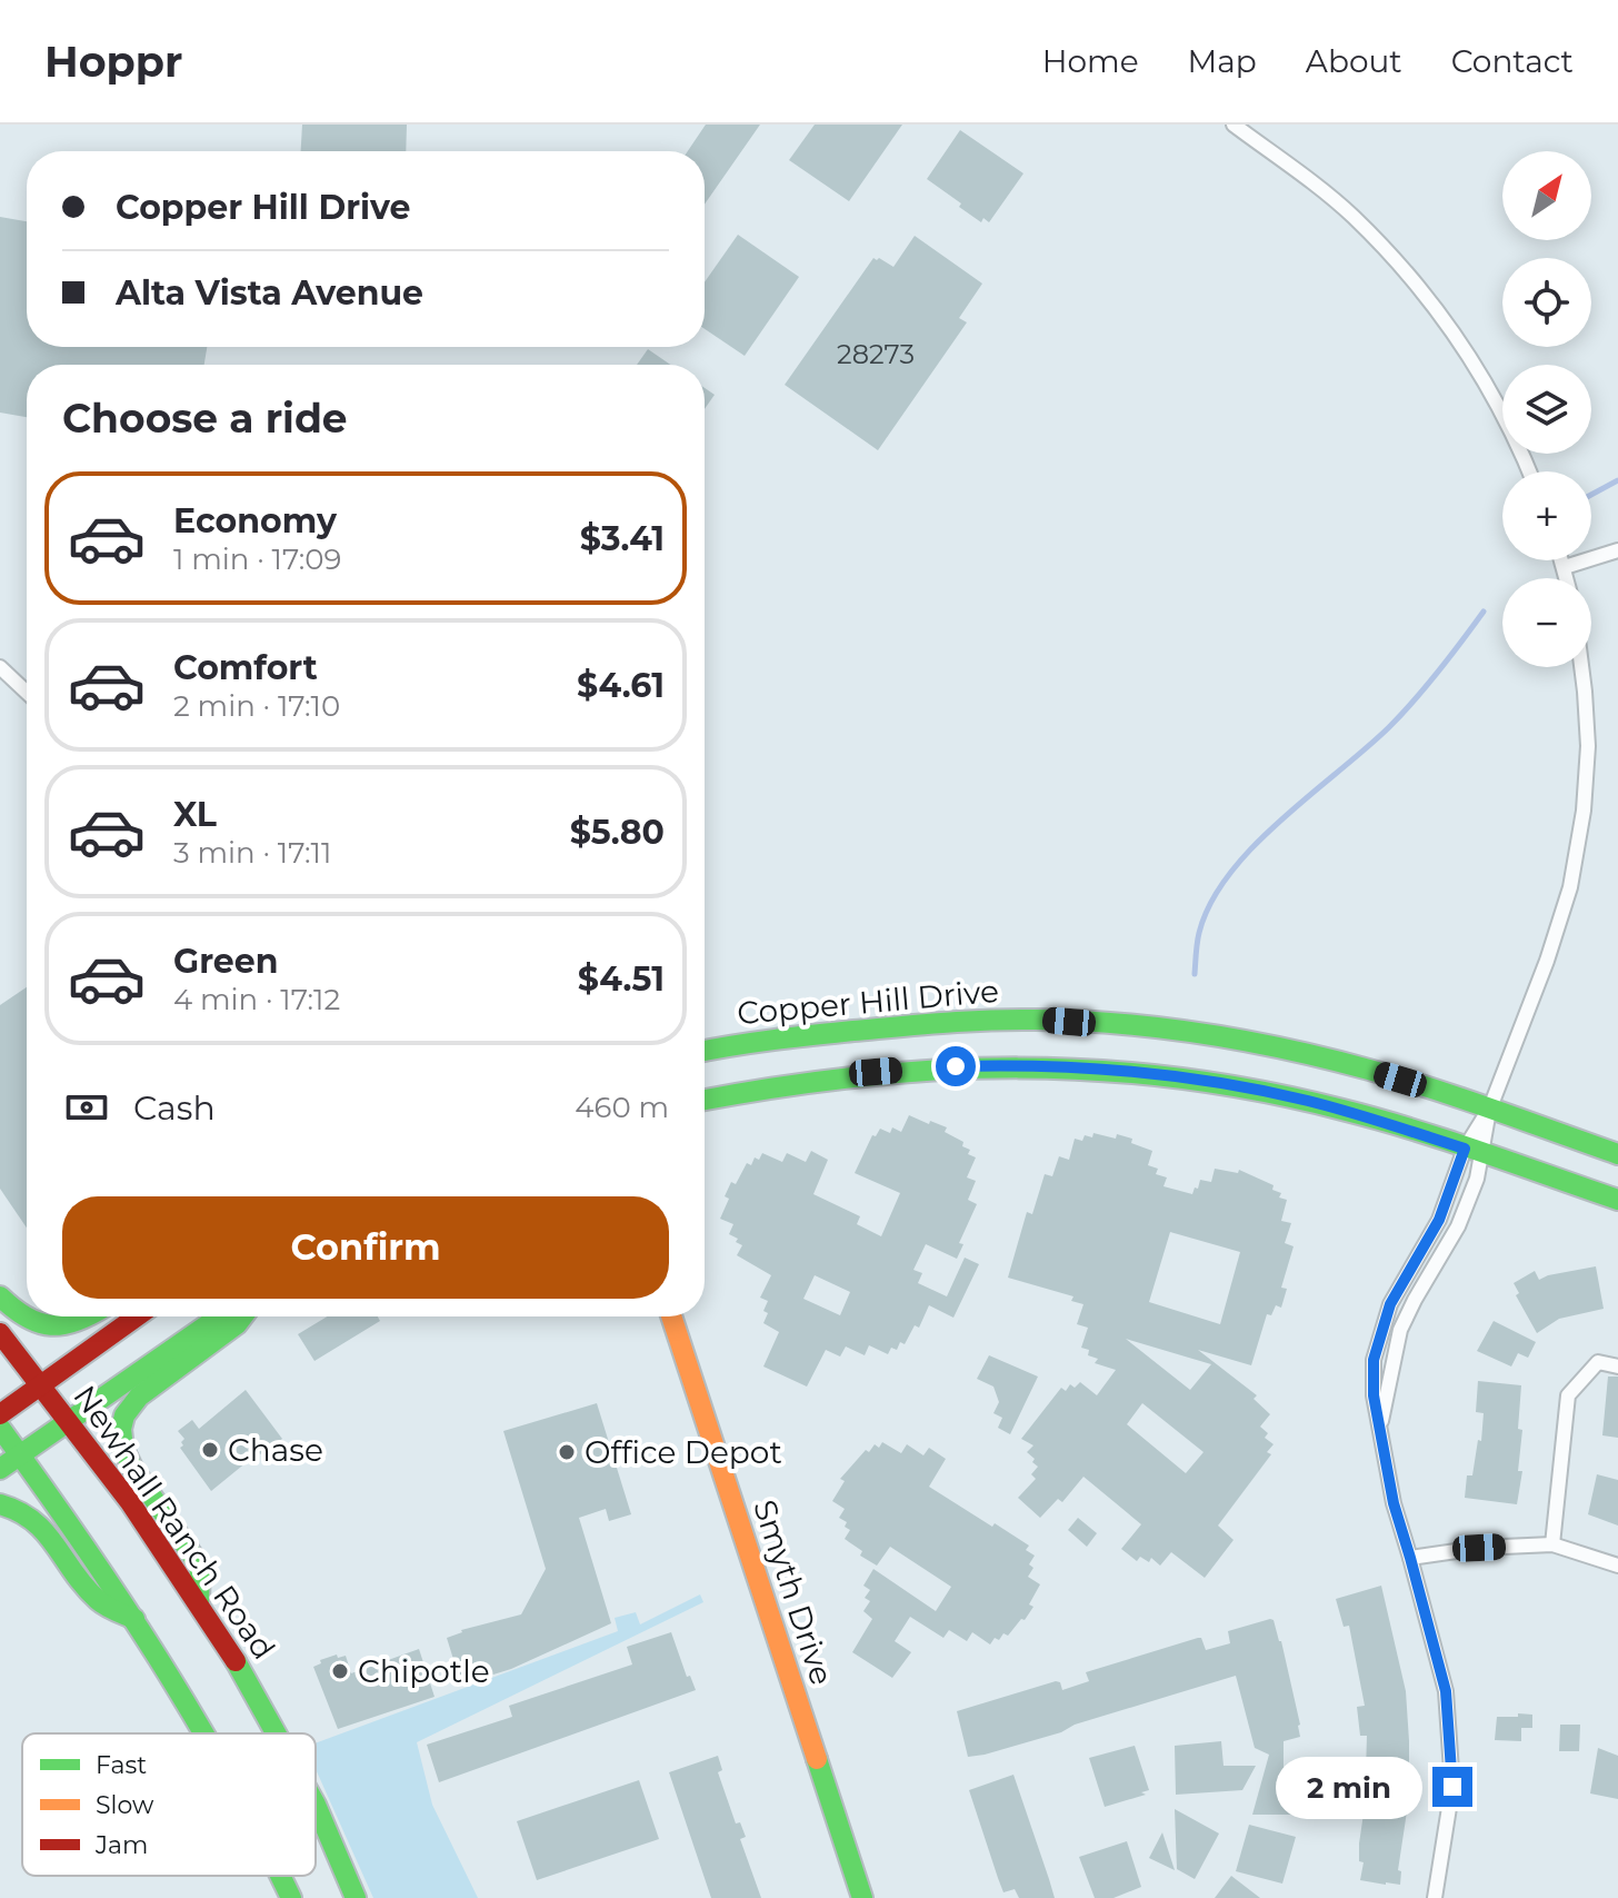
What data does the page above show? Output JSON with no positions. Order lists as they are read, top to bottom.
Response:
{
  "streets": {
    "main road": ["Copper Hill Drive", "Newhall Ranch Road", "Smyth Drive"]
  },
  "places": ["Chase", "Office Depot", "Chipotle"],
  "house_numbers": ["28273"],
  "legend": ["Fast", "Slow", "Jam"],
  "north": "top right",
  "page": {
    "header": "Hoppr",
    "nav": [
      "Home",
      "Map",
      "About",
      "Contact"
    ],
    "map_buttons": ["+", "−"],
    "banner": ["Copper Hill Drive", "Alta Vista Avenue"],
    "heading": "Choose a ride",
    "list": [
      {
        "name": "Economy",
        "note": "1 min · 17:09",
        "value": "$3.41"
      },
      {
        "name": "Comfort",
        "note": "2 min · 17:10",
        "value": "$4.61"
      },
      {
        "name": "XL",
        "note": "3 min · 17:11",
        "value": "$5.80"
      },
      {
        "name": "Green",
        "note": "4 min · 17:12",
        "value": "$4.51"
      }
    ],
    "pay": ["Cash", "460 m"],
    "buttons": "Confirm",
    "bubble": "2 min"
  }
}
